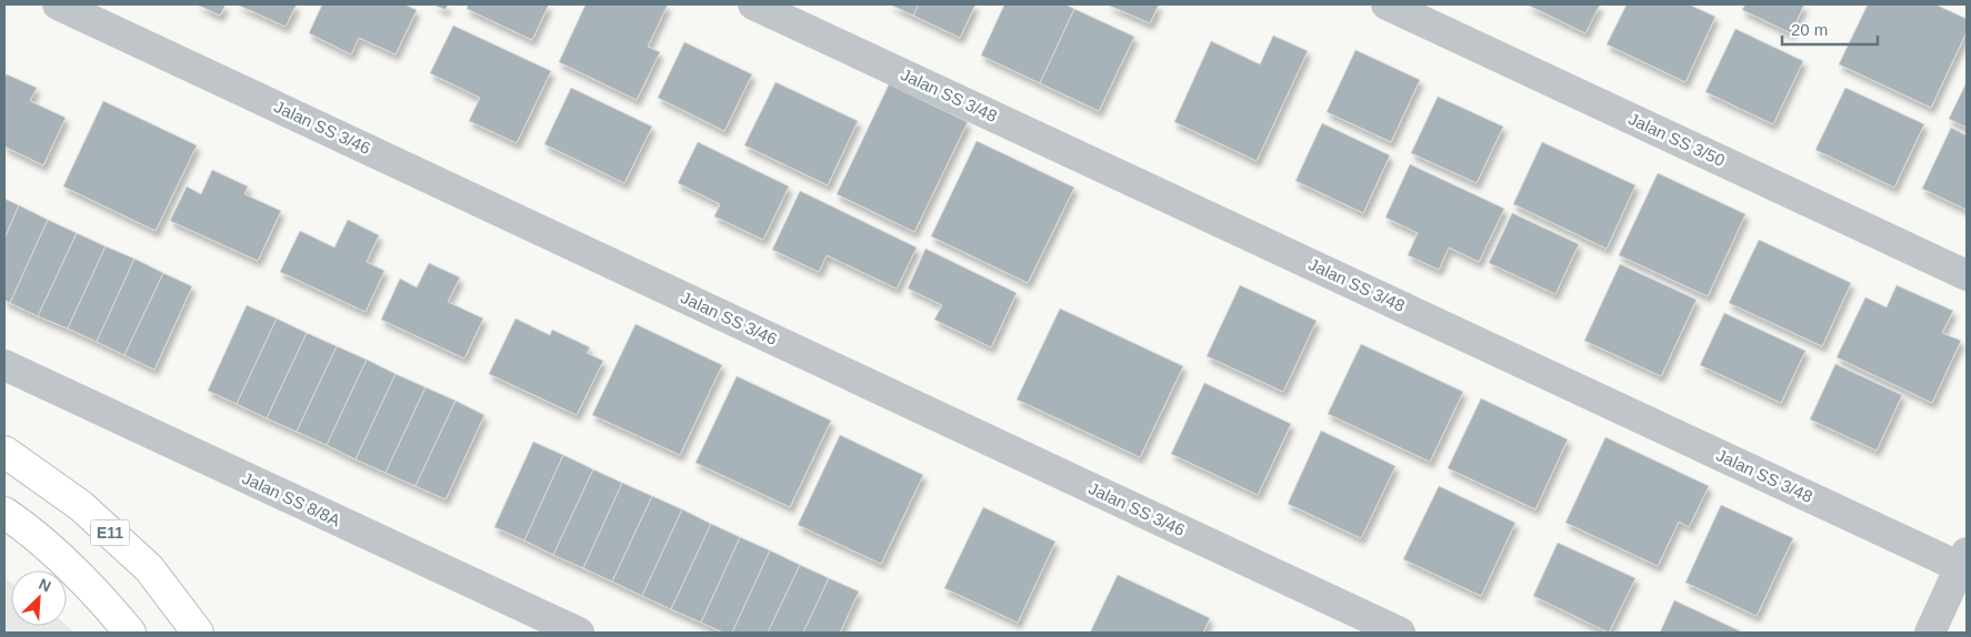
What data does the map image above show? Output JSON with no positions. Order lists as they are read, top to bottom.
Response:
{
  "streets": {
    "highway": ["E11"],
    "street": [
      "Jalan SS 3/48",
      "Jalan SS 3/46",
      "Jalan SS 3/50",
      "Jalan SS 8/8A"
    ]
  },
  "scale_bar": "20 m",
  "north": "top right"
}
